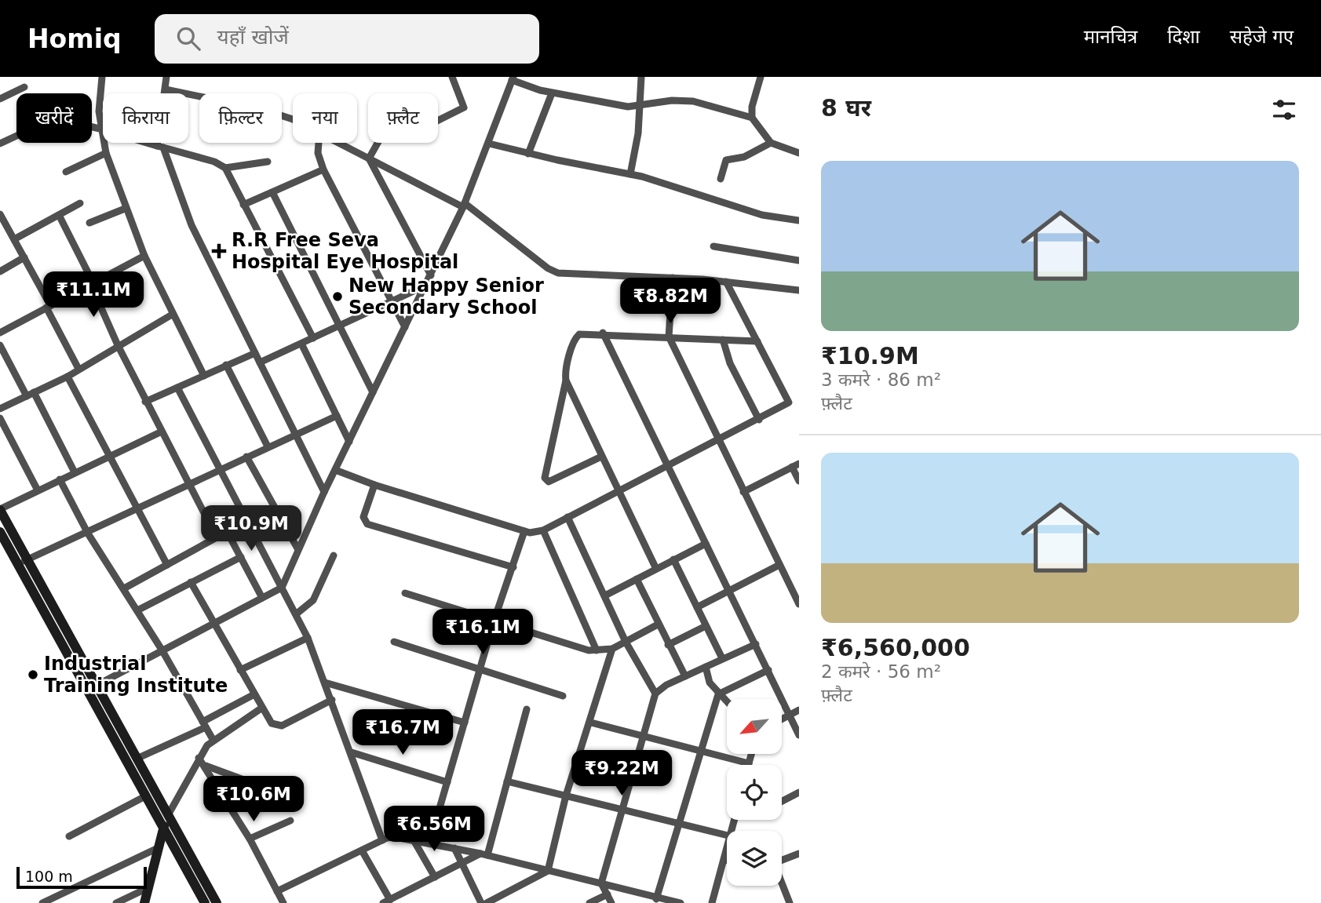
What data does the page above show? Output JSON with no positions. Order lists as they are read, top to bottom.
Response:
{
  "places": {
    "health": ["R.R Free Seva Hospital Eye Hospital"],
    "other": ["New Happy Senior Secondary School", "Industrial Training Institute"]
  },
  "scale_bar": "100 m",
  "north": "bottom left",
  "page": {
    "header": "Homiq",
    "search": "यहाँ खोजें",
    "nav": ["मानचित्र", "दिशा", "सहेजे गए"],
    "heading": "8 घर",
    "chip": [
      "खरीदें",
      "किराया",
      "फ़िल्टर",
      "नया",
      "फ़्लैट"
    ],
    "list": [
      {
        "name": "₹10.9M",
        "note": "3 कमरे · 86 m² · फ़्लैट"
      },
      {
        "name": "₹6,560,000",
        "note": "2 कमरे · 56 m² · फ़्लैट"
      }
    ],
    "price": [
      "₹11.1M",
      "₹8.82M",
      "₹10.9M",
      "₹16.1M",
      "₹16.7M",
      "₹9.22M",
      "₹10.6M",
      "₹6.56M"
    ],
    "scale": "100 m"
  }
}
